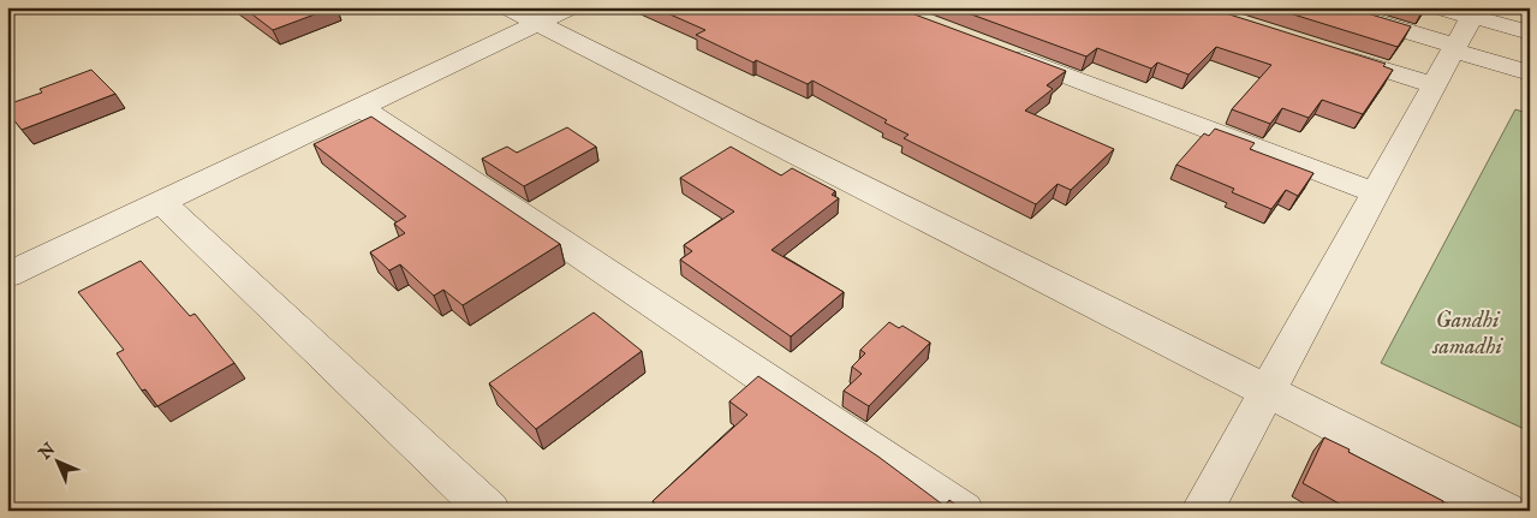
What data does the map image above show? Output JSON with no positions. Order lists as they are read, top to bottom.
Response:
{
  "parks": ["Gandhi samadhi"],
  "north": "top left"
}
